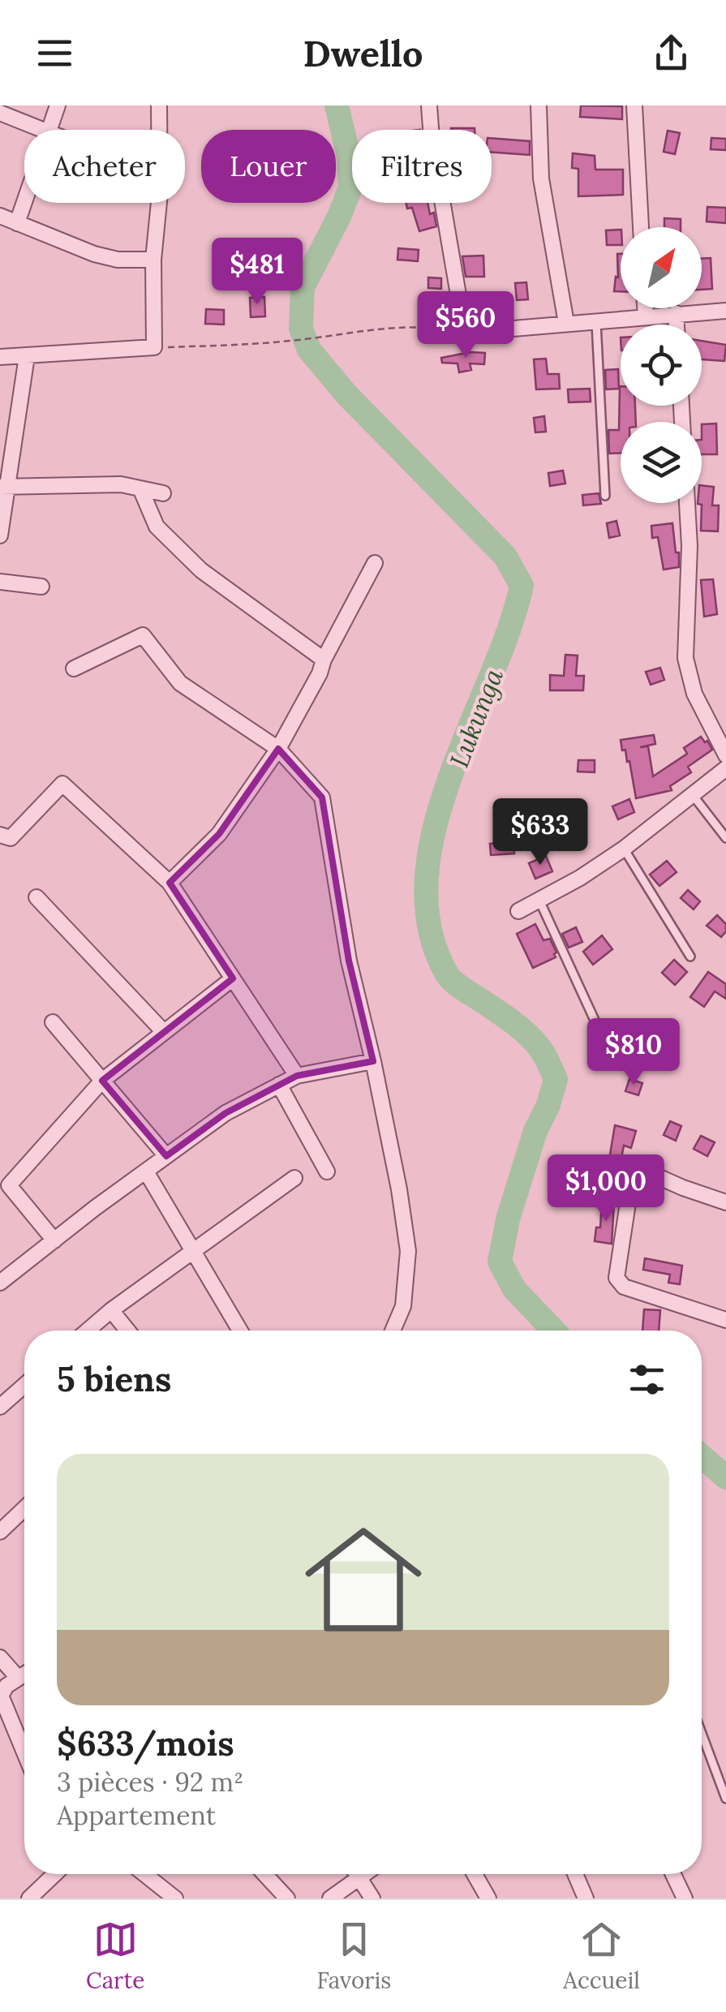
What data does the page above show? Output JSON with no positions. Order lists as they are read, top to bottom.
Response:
{
  "water": ["Lukunga"],
  "north": "top right",
  "page": {
    "header": "Dwello",
    "chip": ["Acheter", "Louer", "Filtres"],
    "price": [
      "$481",
      "$560",
      "$633",
      "$810",
      "$1,000"
    ],
    "heading": "5 biens",
    "list": [
      {
        "name": "$633/mois",
        "note": "3 pièces · 92 m² · Appartement"
      }
    ],
    "tabs": ["Carte", "Favoris", "Accueil"]
  }
}
